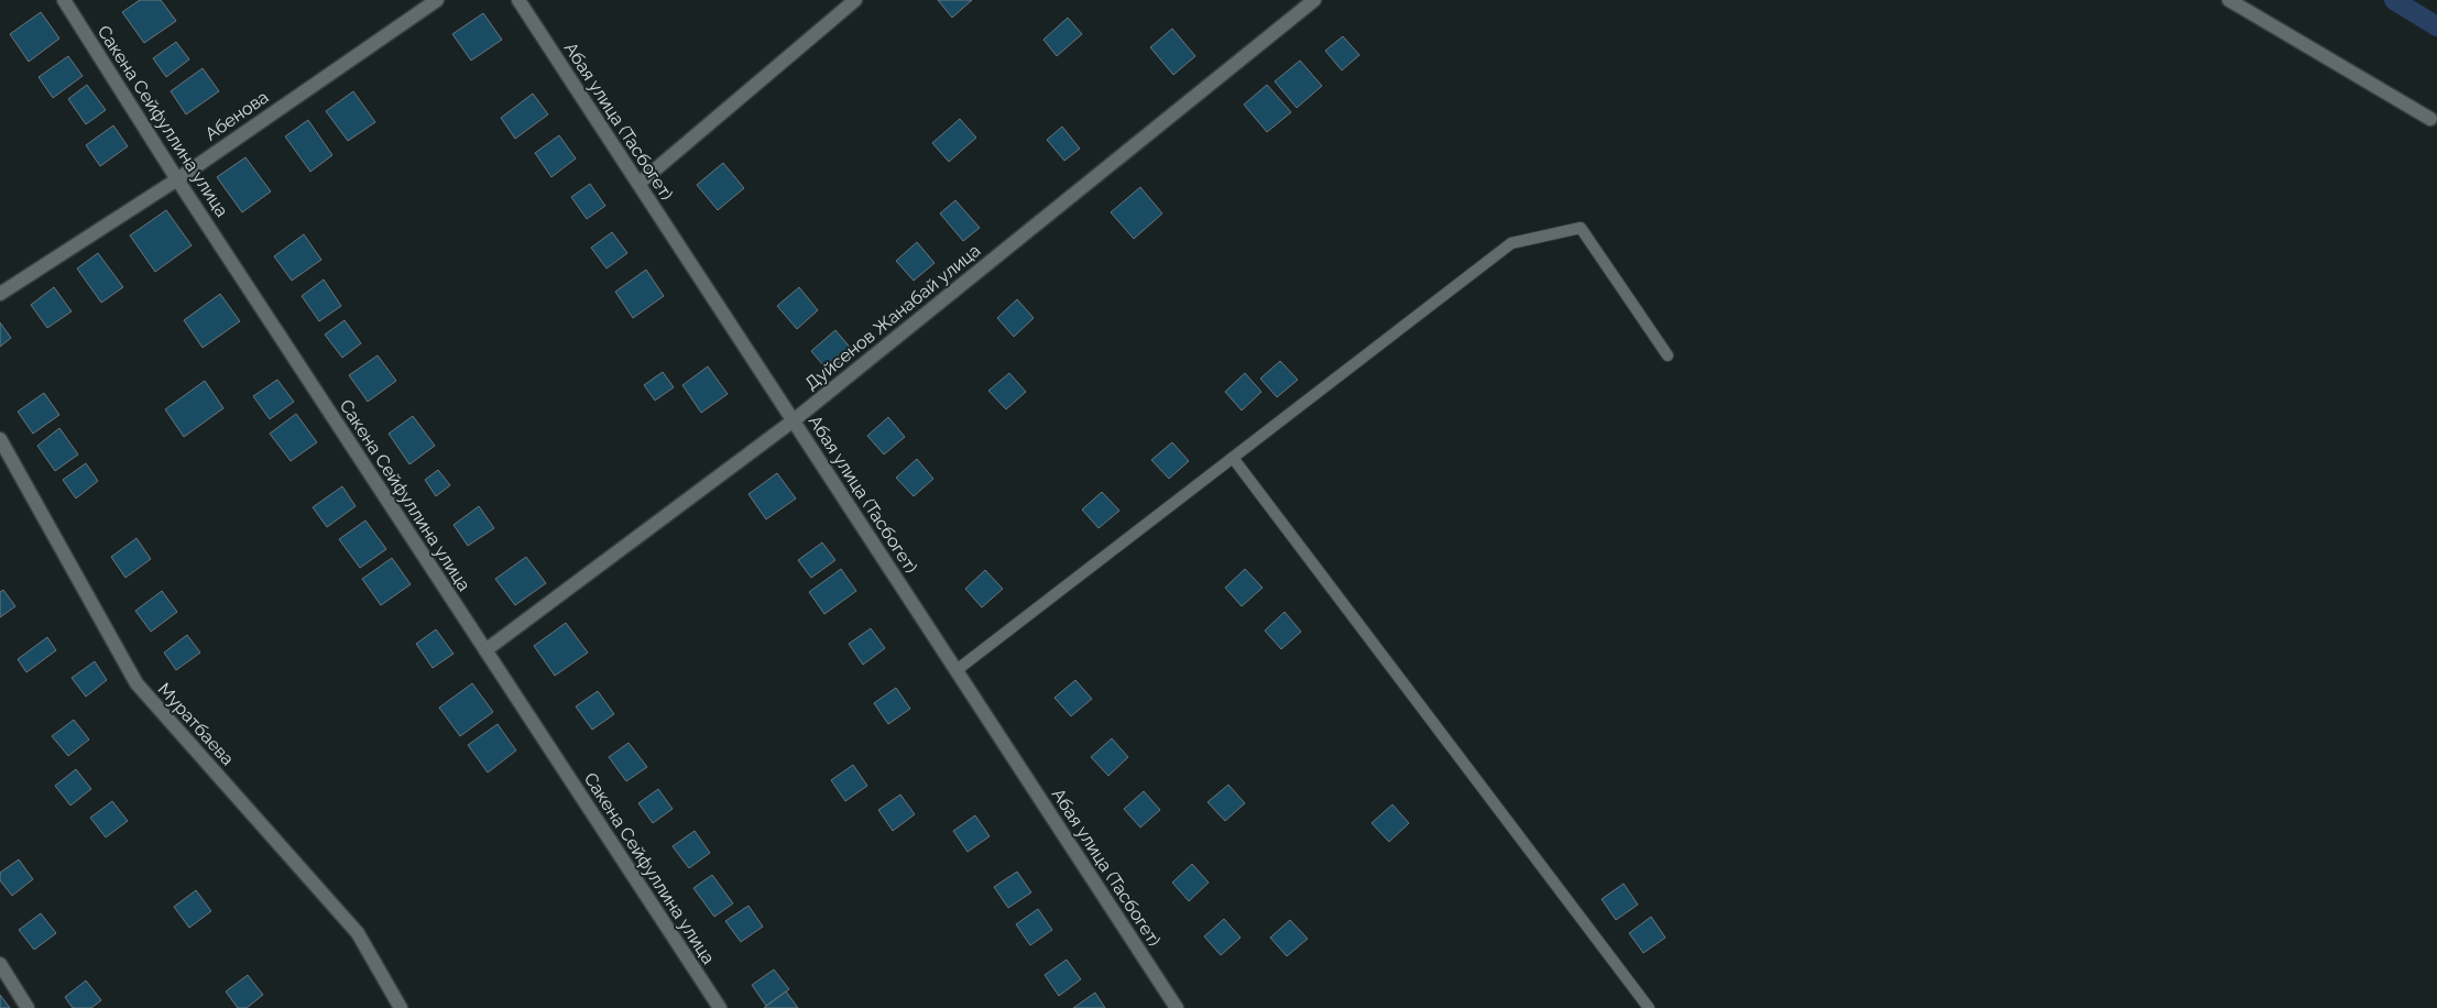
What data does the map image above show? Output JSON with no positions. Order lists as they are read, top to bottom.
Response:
{
  "streets": {
    "street": [
      "Абенова",
      "Сакена Сейфуллина улица",
      "Абая улица (Тасбогет)",
      "Дуйсенов Жанабай улица",
      "Муратбаева"
    ]
  },
  "crossings": [
    ["Абенова", "Сакена Сейфуллина улица"],
    ["Сакена Сейфуллина улица", "Дуйсенов Жанабай улица"],
    ["Абая улица (Тасбогет)", "Дуйсенов Жанабай улица"]
  ]
}
